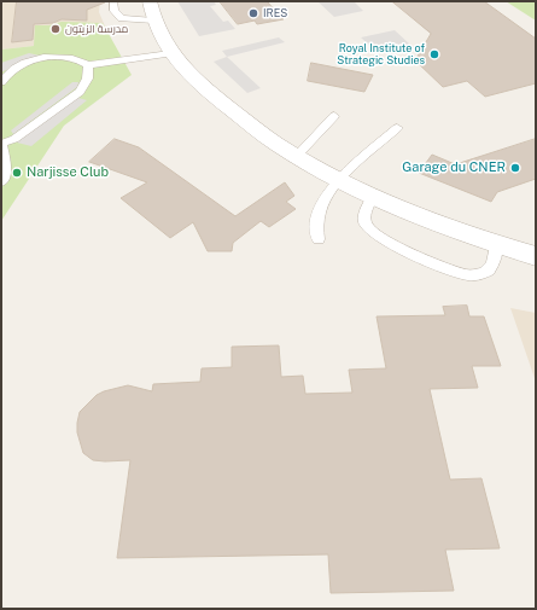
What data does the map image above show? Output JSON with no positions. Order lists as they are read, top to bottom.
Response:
{
  "places": [
    "IRES",
    "مدرسة الزيتون",
    "Royal Institute of Strategic Studies",
    "Garage du CNER",
    "Narjisse Club"
  ]
}
